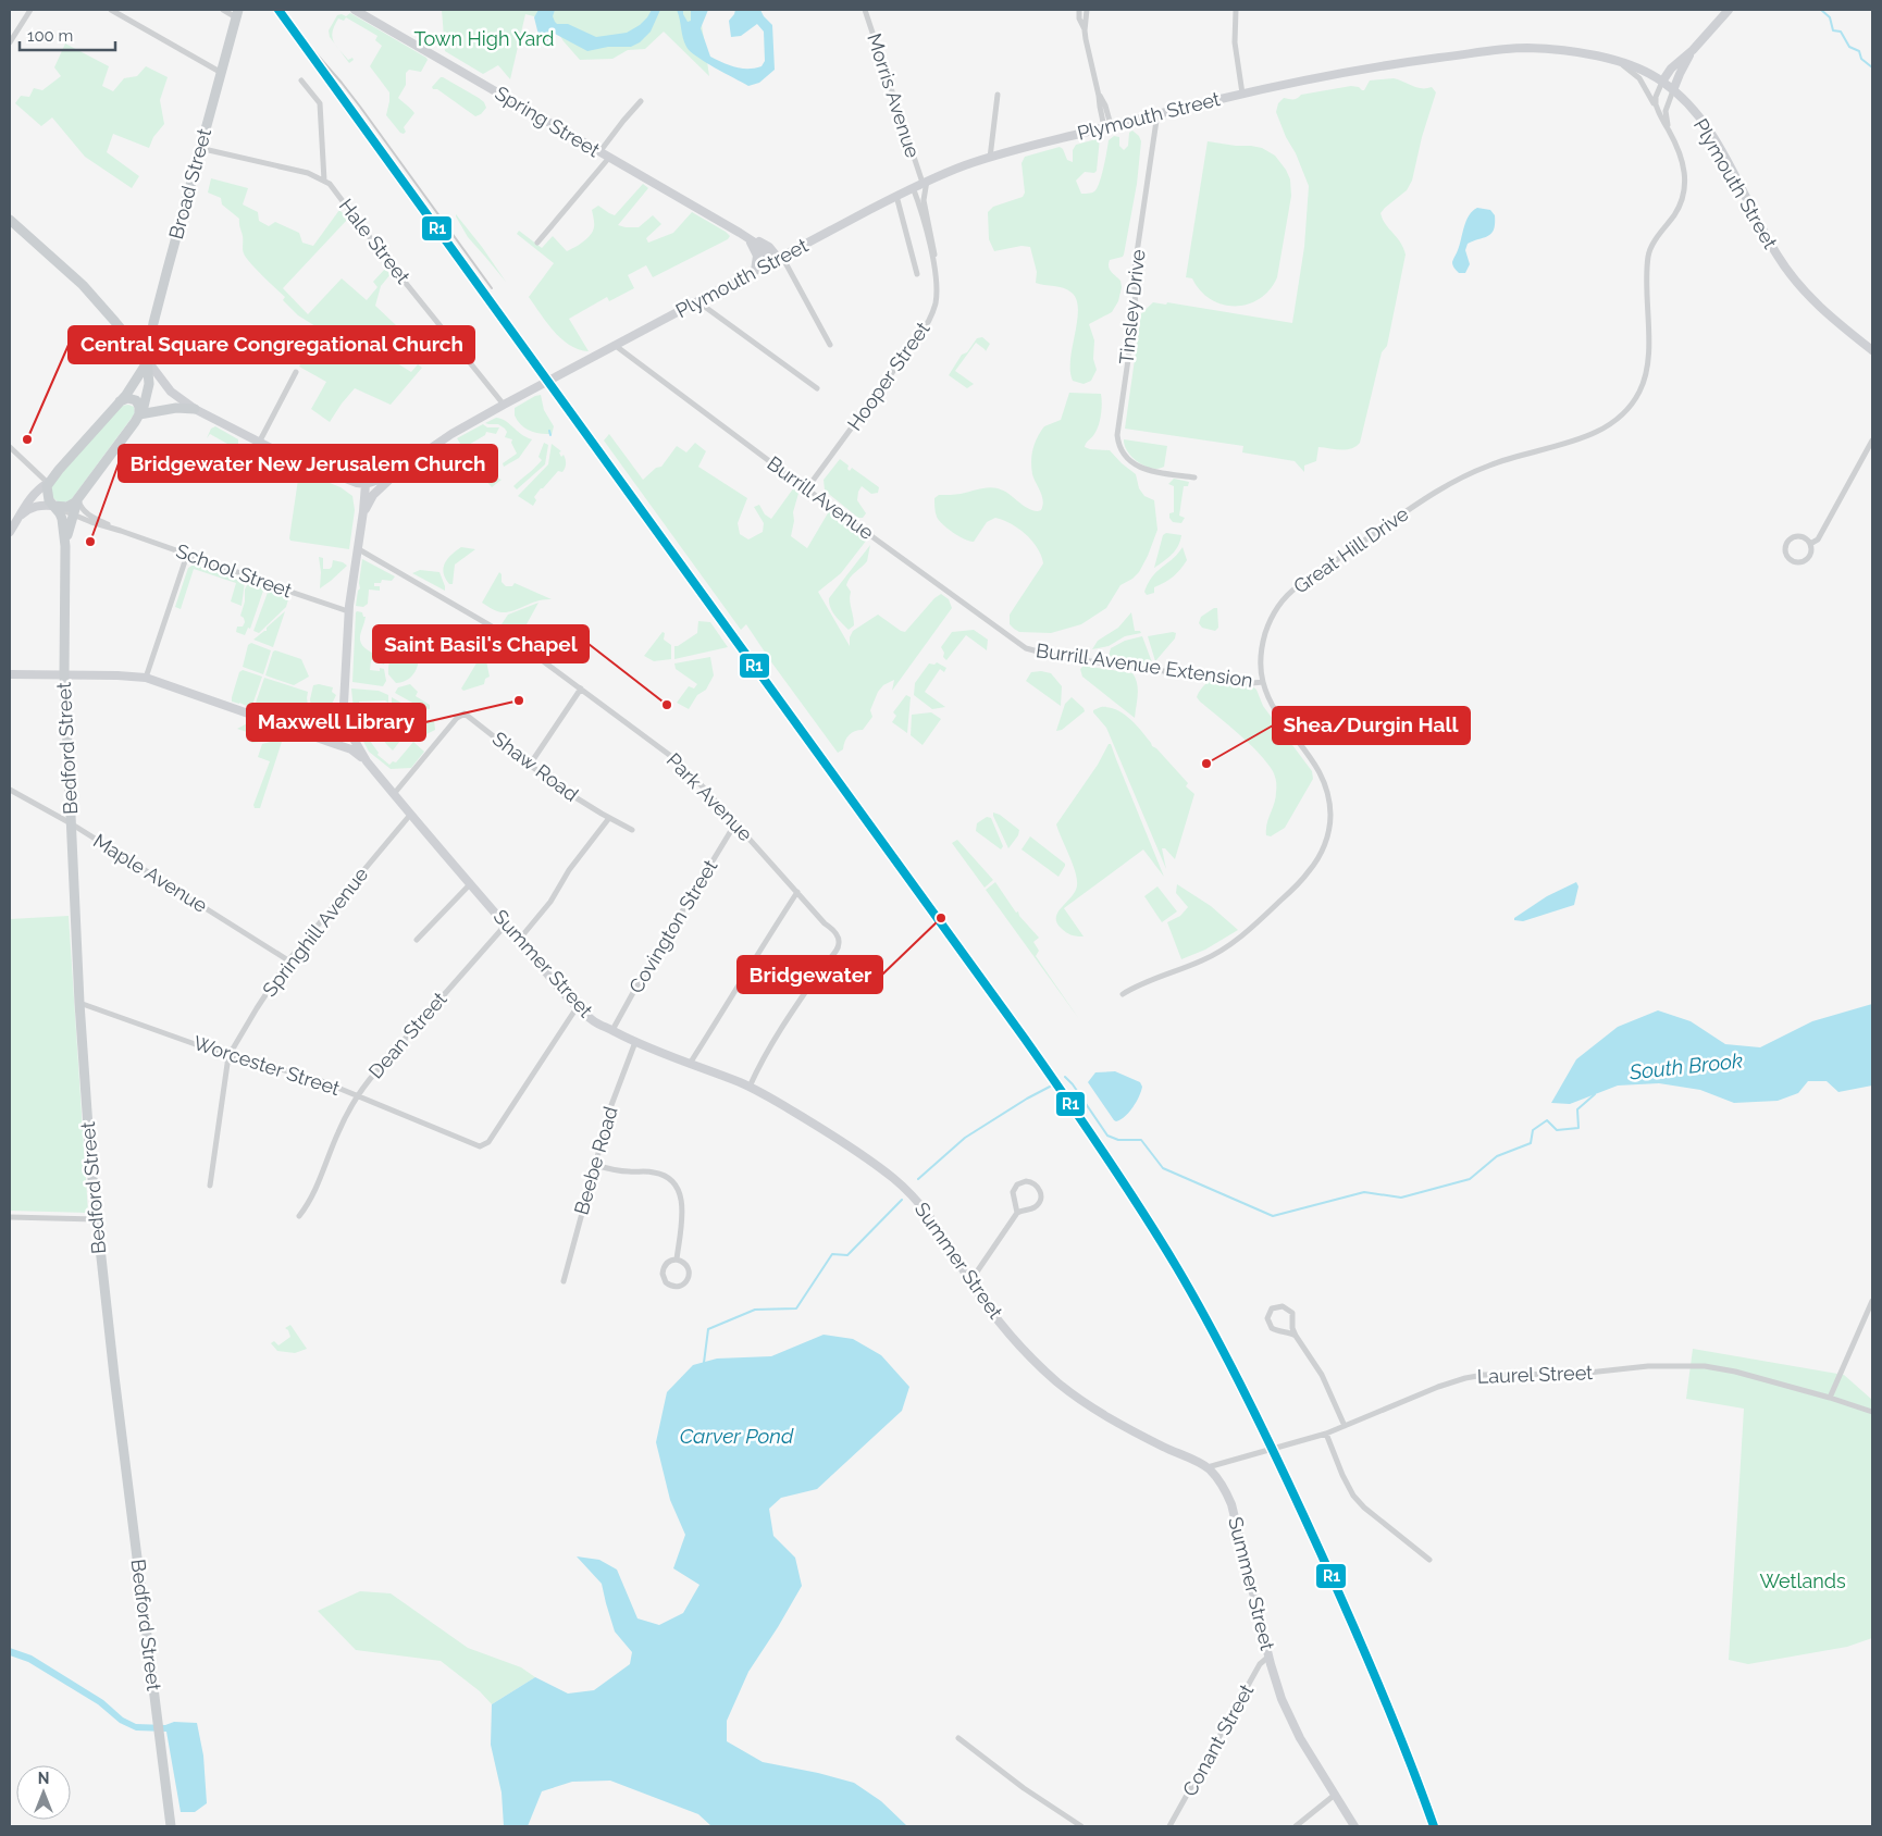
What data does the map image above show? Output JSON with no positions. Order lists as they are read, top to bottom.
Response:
{
  "streets": {
    "main road": [
      "Plymouth Street",
      "Spring Street",
      "Broad Street",
      "Bedford Street",
      "Summer Street"
    ],
    "street": [
      "Morris Avenue",
      "Hale Street",
      "Tinsley Drive",
      "Hooper Street",
      "Burrill Avenue",
      "Great Hill Drive",
      "School Street",
      "Burrill Avenue Extension",
      "Shaw Road",
      "Park Avenue",
      "Maple Avenue",
      "Covington Street",
      "Springhill Avenue",
      "Dean Street",
      "Worcester Street",
      "Beebe Road",
      "Laurel Street",
      "Conant Street"
    ]
  },
  "crossings": [
    ["Morris Avenue", "Plymouth Street"],
    ["Plymouth Street", "Spring Street"],
    ["Plymouth Street", "Hale Street"],
    ["Plymouth Street", "Tinsley Drive"],
    ["Plymouth Street", "Hooper Street"],
    ["Plymouth Street", "Burrill Avenue"],
    ["Plymouth Street", "Great Hill Drive"],
    ["Plymouth Street", "Summer Street"],
    ["Broad Street", "Hale Street"],
    ["Broad Street", "Bedford Street"],
    ["Hooper Street", "Burrill Avenue"],
    ["Burrill Avenue", "Burrill Avenue Extension"],
    ["Great Hill Drive", "Burrill Avenue Extension"],
    ["School Street", "Bedford Street"],
    ["School Street", "Summer Street"],
    ["Bedford Street", "Maple Avenue"],
    ["Bedford Street", "Worcester Street"],
    ["Shaw Road", "Summer Street"],
    ["Park Avenue", "Covington Street"],
    ["Park Avenue", "Summer Street"],
    ["Maple Avenue", "Springhill Avenue"],
    ["Covington Street", "Summer Street"],
    ["Springhill Avenue", "Summer Street"],
    ["Springhill Avenue", "Worcester Street"],
    ["Summer Street", "Dean Street"],
    ["Summer Street", "Worcester Street"],
    ["Summer Street", "Beebe Road"],
    ["Summer Street", "Laurel Street"],
    ["Summer Street", "Conant Street"],
    ["Dean Street", "Worcester Street"]
  ],
  "water": ["South Brook", "Carver Pond"],
  "parks": ["Town High Yard", "Wetlands"],
  "places": [
    "Central Square Congregational Church",
    "Bridgewater New Jerusalem Church",
    "Maxwell Library",
    "Saint Basil's Chapel",
    "Shea/Durgin Hall",
    "Bridgewater"
  ],
  "lines": ["transit line R1"],
  "scale_bar": "100 m",
  "north": "top"
}
